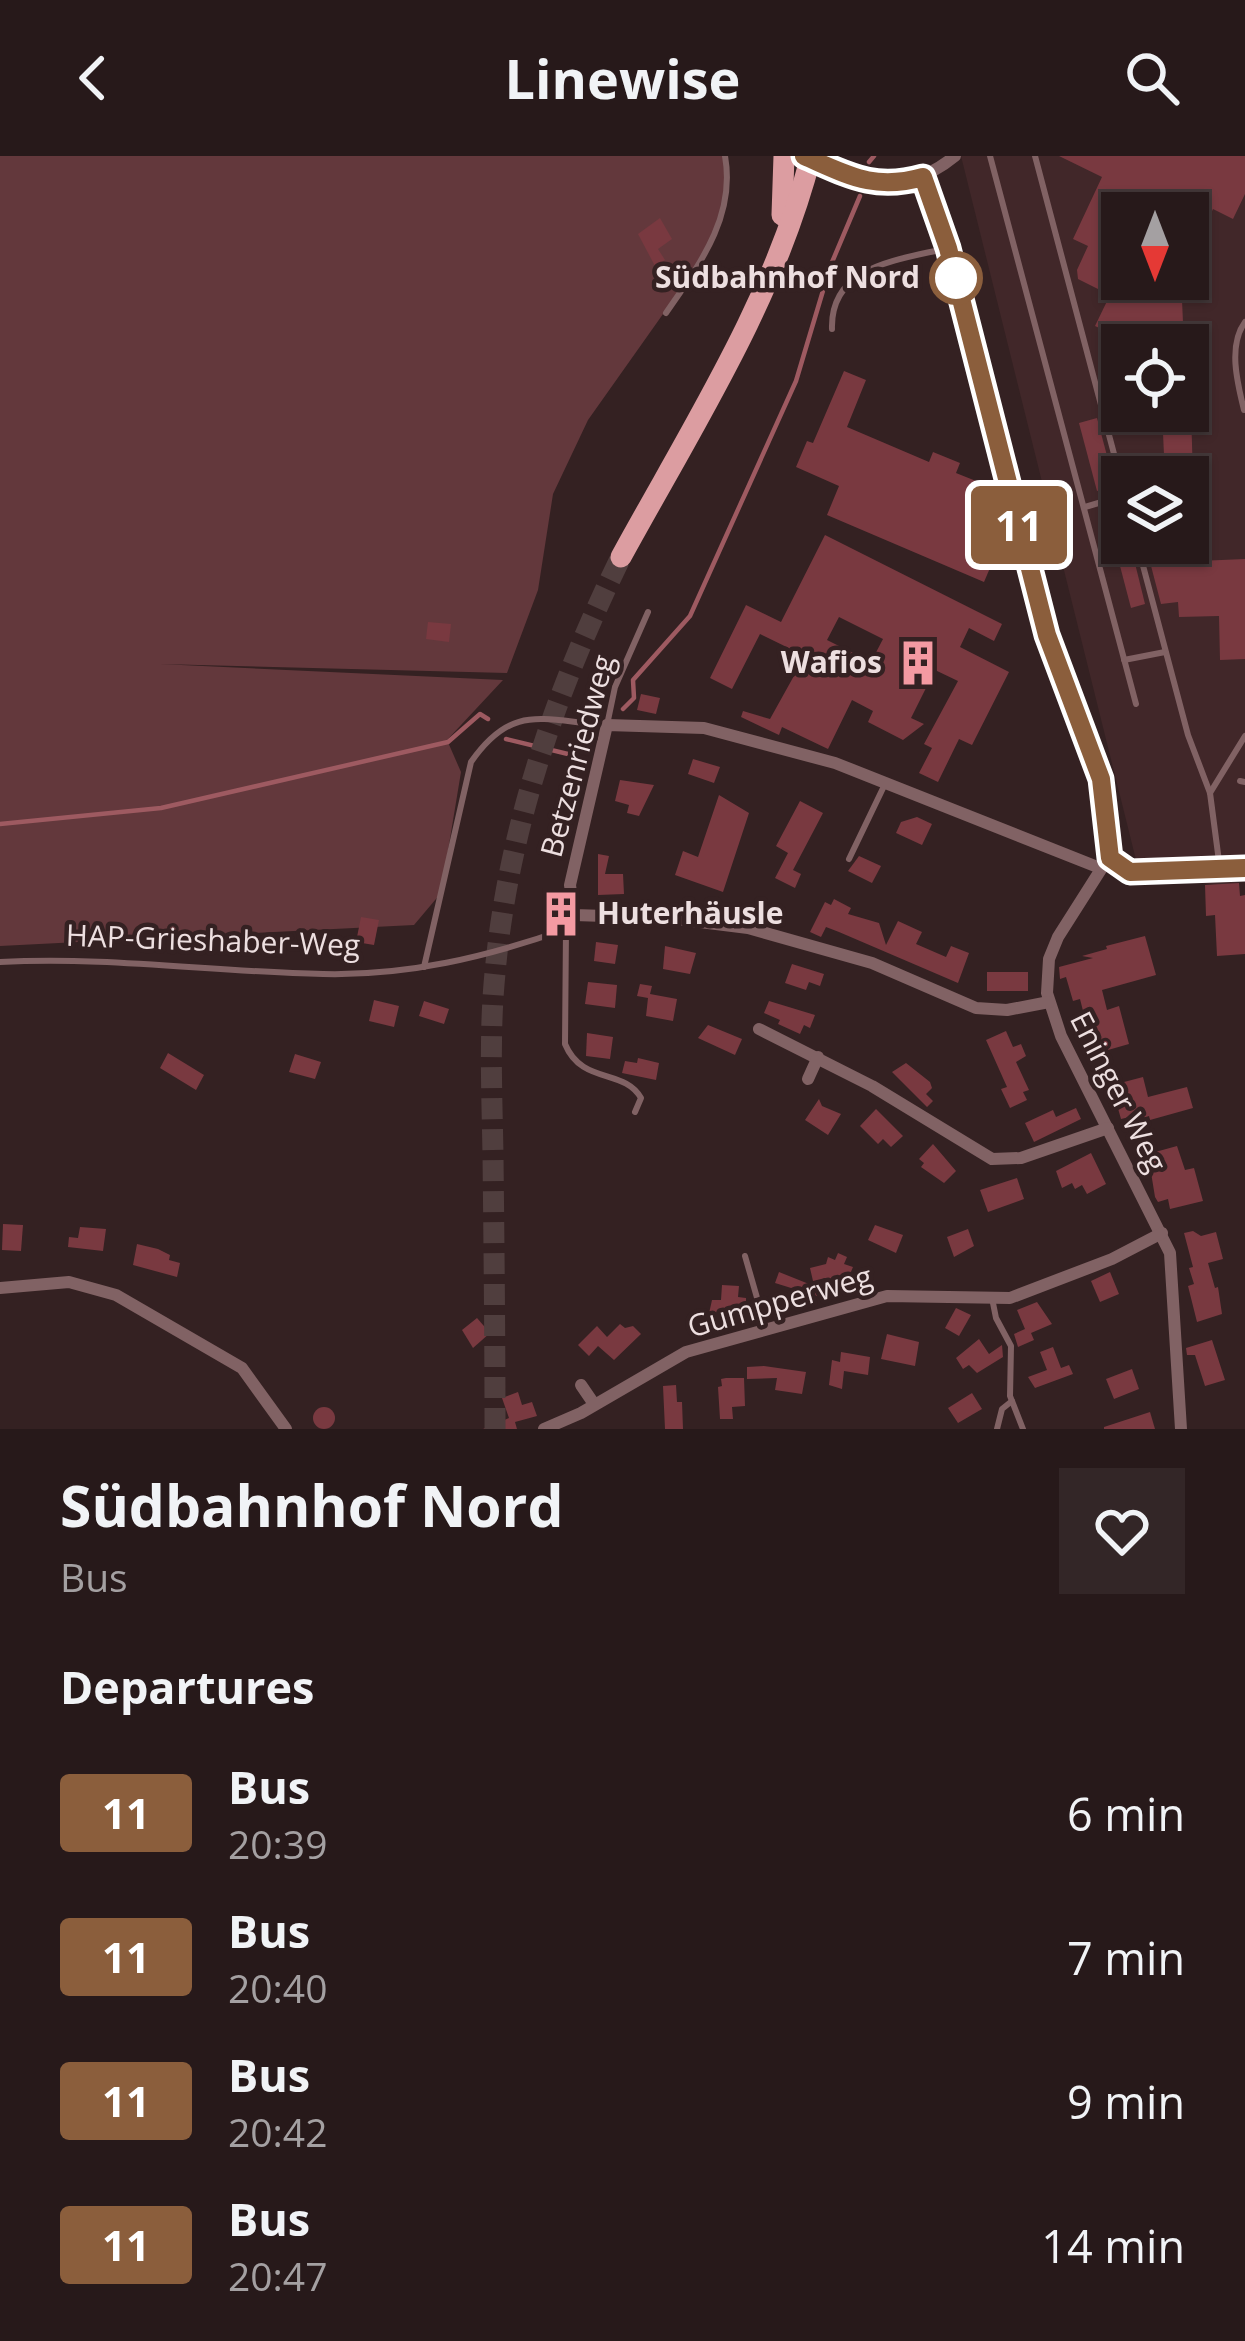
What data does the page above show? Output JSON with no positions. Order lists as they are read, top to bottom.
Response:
{
  "streets": {
    "street": ["Betzenriedweg", "Eninger Weg", "Gumpperweg"],
    "lane": ["HAP-Grieshaber-Weg"]
  },
  "crossings": [
    ["Betzenriedweg", "Eninger Weg"],
    ["Eninger Weg", "Gumpperweg"]
  ],
  "places": {
    "other": ["Südbahnhof Nord"],
    "building": ["Wafios", "Huterhäusle"]
  },
  "lines": ["bus line 11"],
  "north": "bottom",
  "page": {
    "header": "Linewise",
    "on_map": "11",
    "heading": [
      ["Südbahnhof Nord", "Bus"],
      "Departures"
    ],
    "list": [
      {
        "mark": "11",
        "name": "Bus",
        "note": "20:39",
        "value": "6 min"
      },
      {
        "mark": "11",
        "name": "Bus",
        "note": "20:40",
        "value": "7 min"
      },
      {
        "mark": "11",
        "name": "Bus",
        "note": "20:42",
        "value": "9 min"
      },
      {
        "mark": "11",
        "name": "Bus",
        "note": "20:47",
        "value": "14 min"
      }
    ]
  }
}
